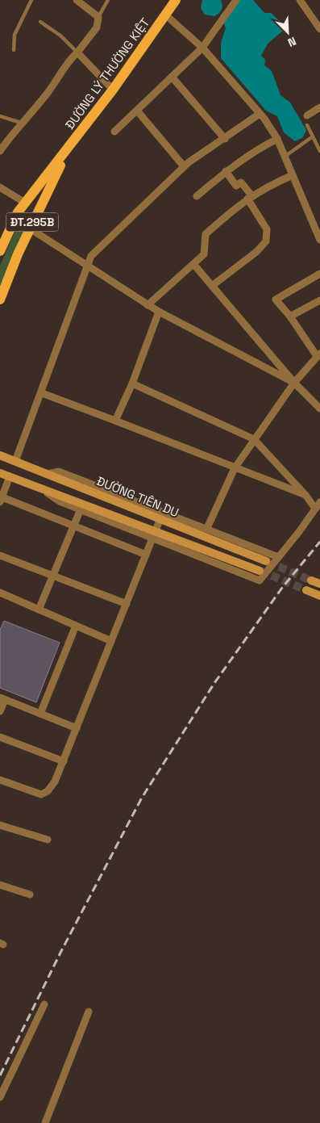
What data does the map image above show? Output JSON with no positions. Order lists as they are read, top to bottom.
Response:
{
  "streets": {
    "main road": ["ĐƯỜNG LÝ THƯỜNG KIỆT", "ĐT.295B", "ĐƯỜNG TIÊN DU"]
  },
  "north": "bottom right"
}
